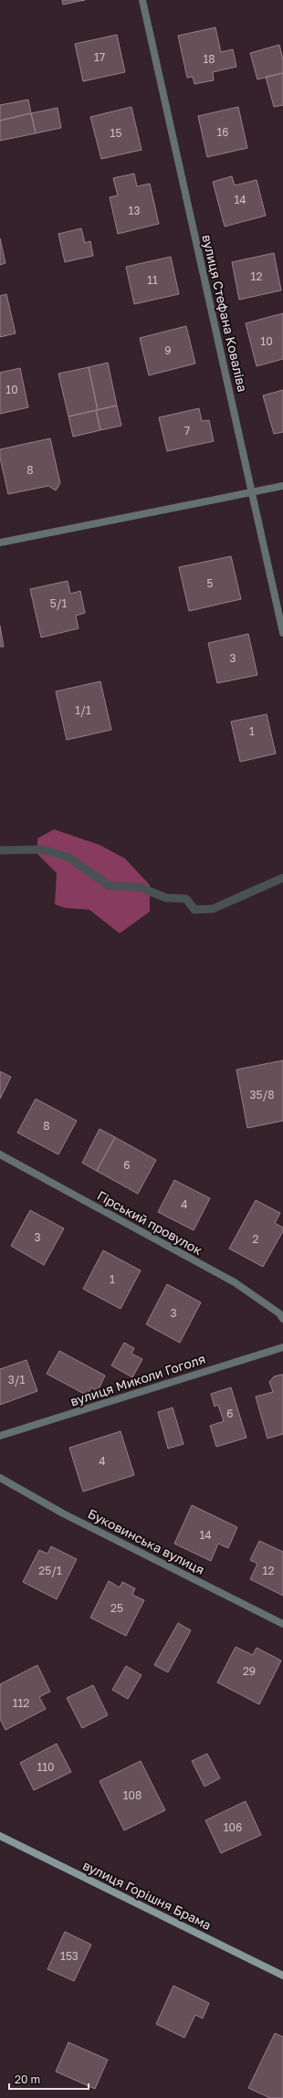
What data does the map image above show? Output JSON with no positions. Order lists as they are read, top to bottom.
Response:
{
  "streets": {
    "street": [
      "вулиця Стефана Коваліва",
      "Гірський провулок",
      "вулиця Миколи Гоголя",
      "Буковинська вулиця",
      "вулиця Горішня Брама"
    ]
  },
  "house_numbers": [
    "17",
    "18",
    "16",
    "15",
    "14",
    "13",
    "12",
    "11",
    "10",
    "9",
    "10",
    "7",
    "8",
    "5",
    "5/1",
    "3",
    "1/1",
    "1",
    "35/8",
    "8",
    "6",
    "4",
    "3",
    "2",
    "1",
    "3",
    "3/1",
    "6",
    "4",
    "14",
    "25/1",
    "12",
    "25",
    "29",
    "112",
    "110",
    "108",
    "106",
    "153"
  ],
  "scale_bar": "20 m"
}
